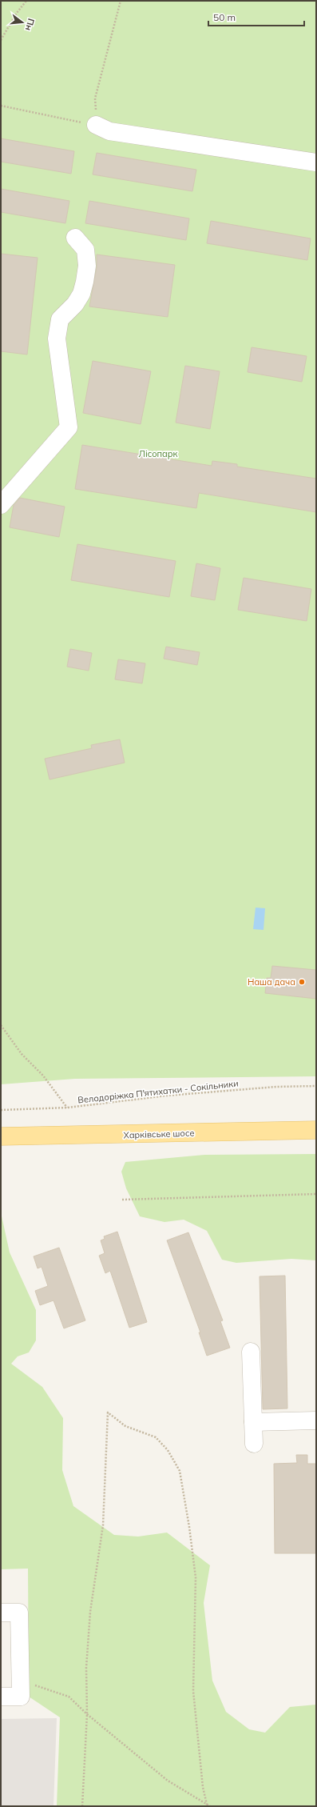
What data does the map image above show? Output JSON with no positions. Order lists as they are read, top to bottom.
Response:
{
  "streets": {
    "main road": ["Харківське шосе"],
    "path": ["Велодоріжка П'ятихатки - Сокільники"]
  },
  "parks": ["Лісопарк"],
  "places": ["Наша дача"],
  "scale_bar": "50 m",
  "north": "right"
}
